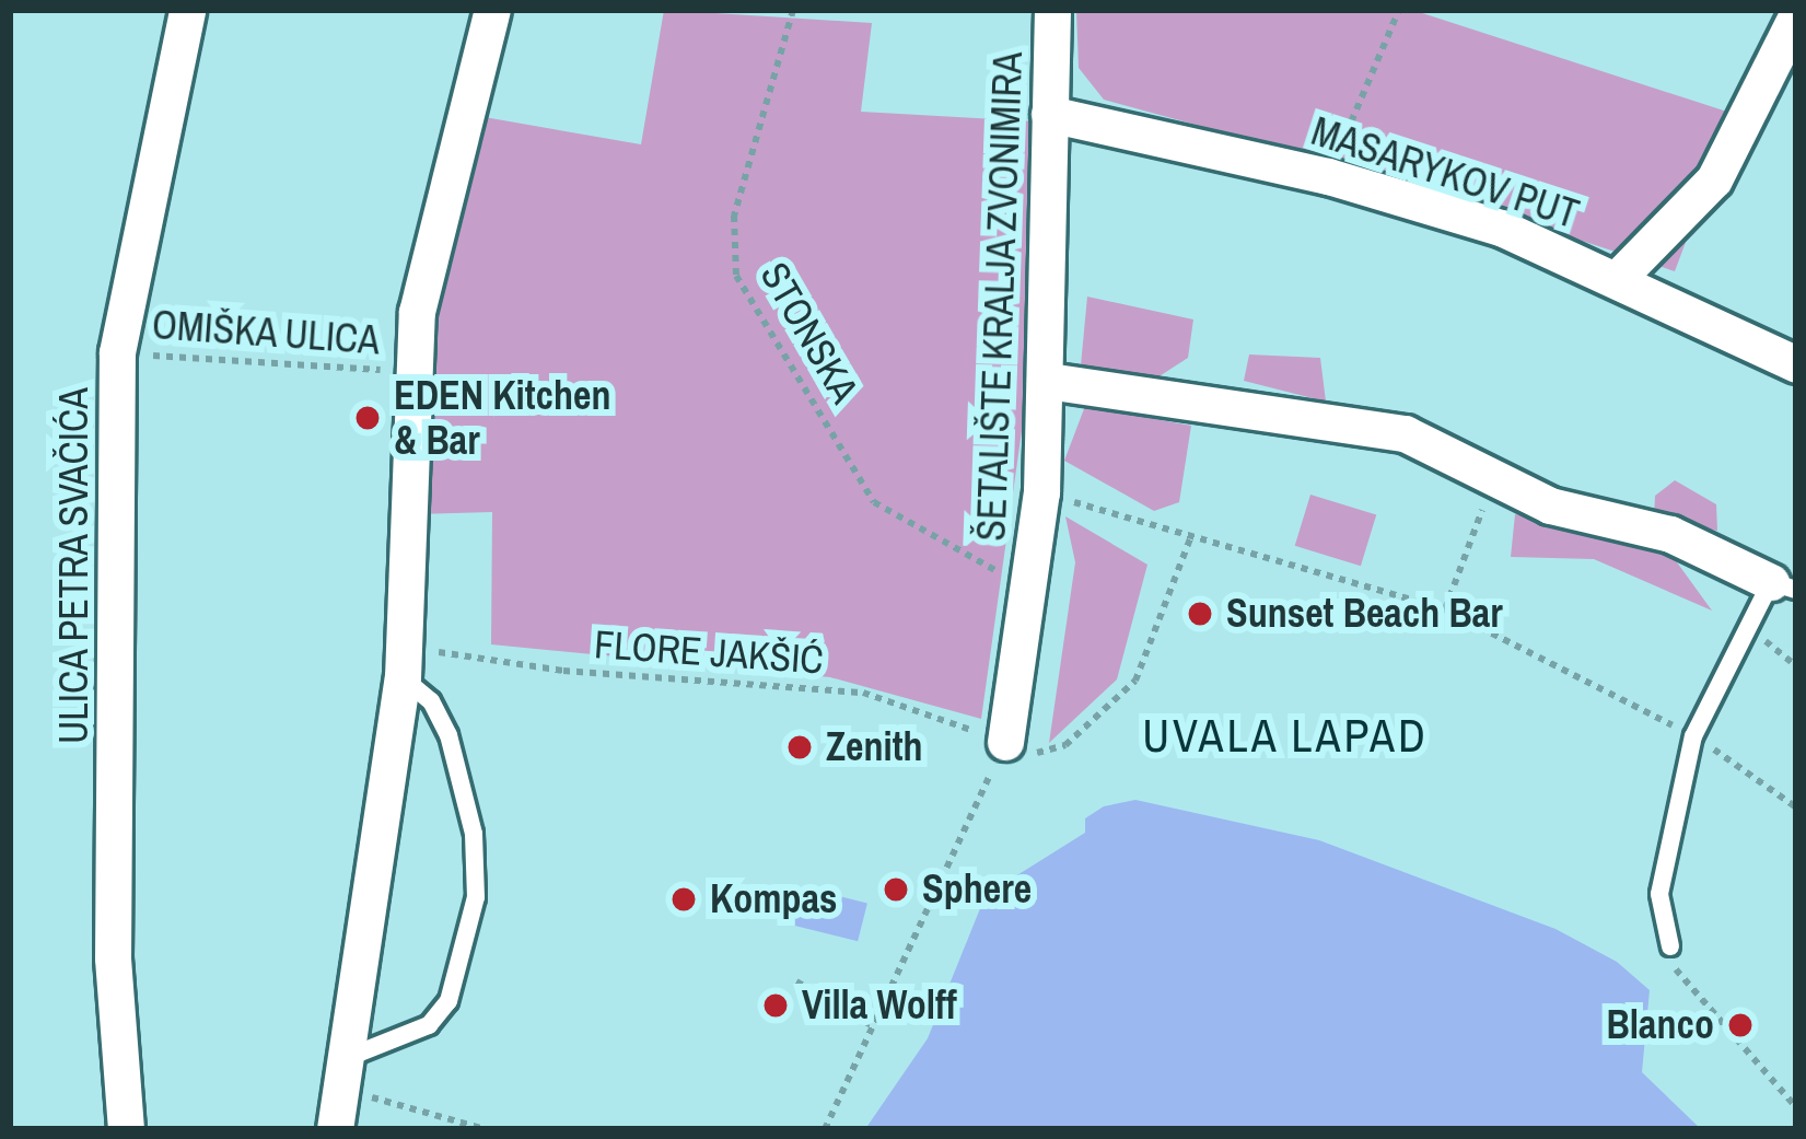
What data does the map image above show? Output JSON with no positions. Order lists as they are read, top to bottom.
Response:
{
  "streets": {
    "street": ["MASARYKOV PUT", "ŠETALIŠTE KRALJA ZVONIMIRA", "ULICA PETRA SVAČIĆA"],
    "path": ["OMIŠKA ULICA", "STONSKA", "FLORE JAKŠIĆ"]
  },
  "crossings": [
    ["MASARYKOV PUT", "ŠETALIŠTE KRALJA ZVONIMIRA"],
    ["ŠETALIŠTE KRALJA ZVONIMIRA", "STONSKA"],
    ["ŠETALIŠTE KRALJA ZVONIMIRA", "FLORE JAKŠIĆ"],
    ["OMIŠKA ULICA", "ULICA PETRA SVAČIĆA"]
  ],
  "districts": ["UVALA LAPAD"],
  "places": [
    "EDEN Kitchen & Bar",
    "Sunset Beach Bar",
    "Zenith",
    "Sphere",
    "Kompas",
    "Villa Wolff",
    "Blanco"
  ]
}
